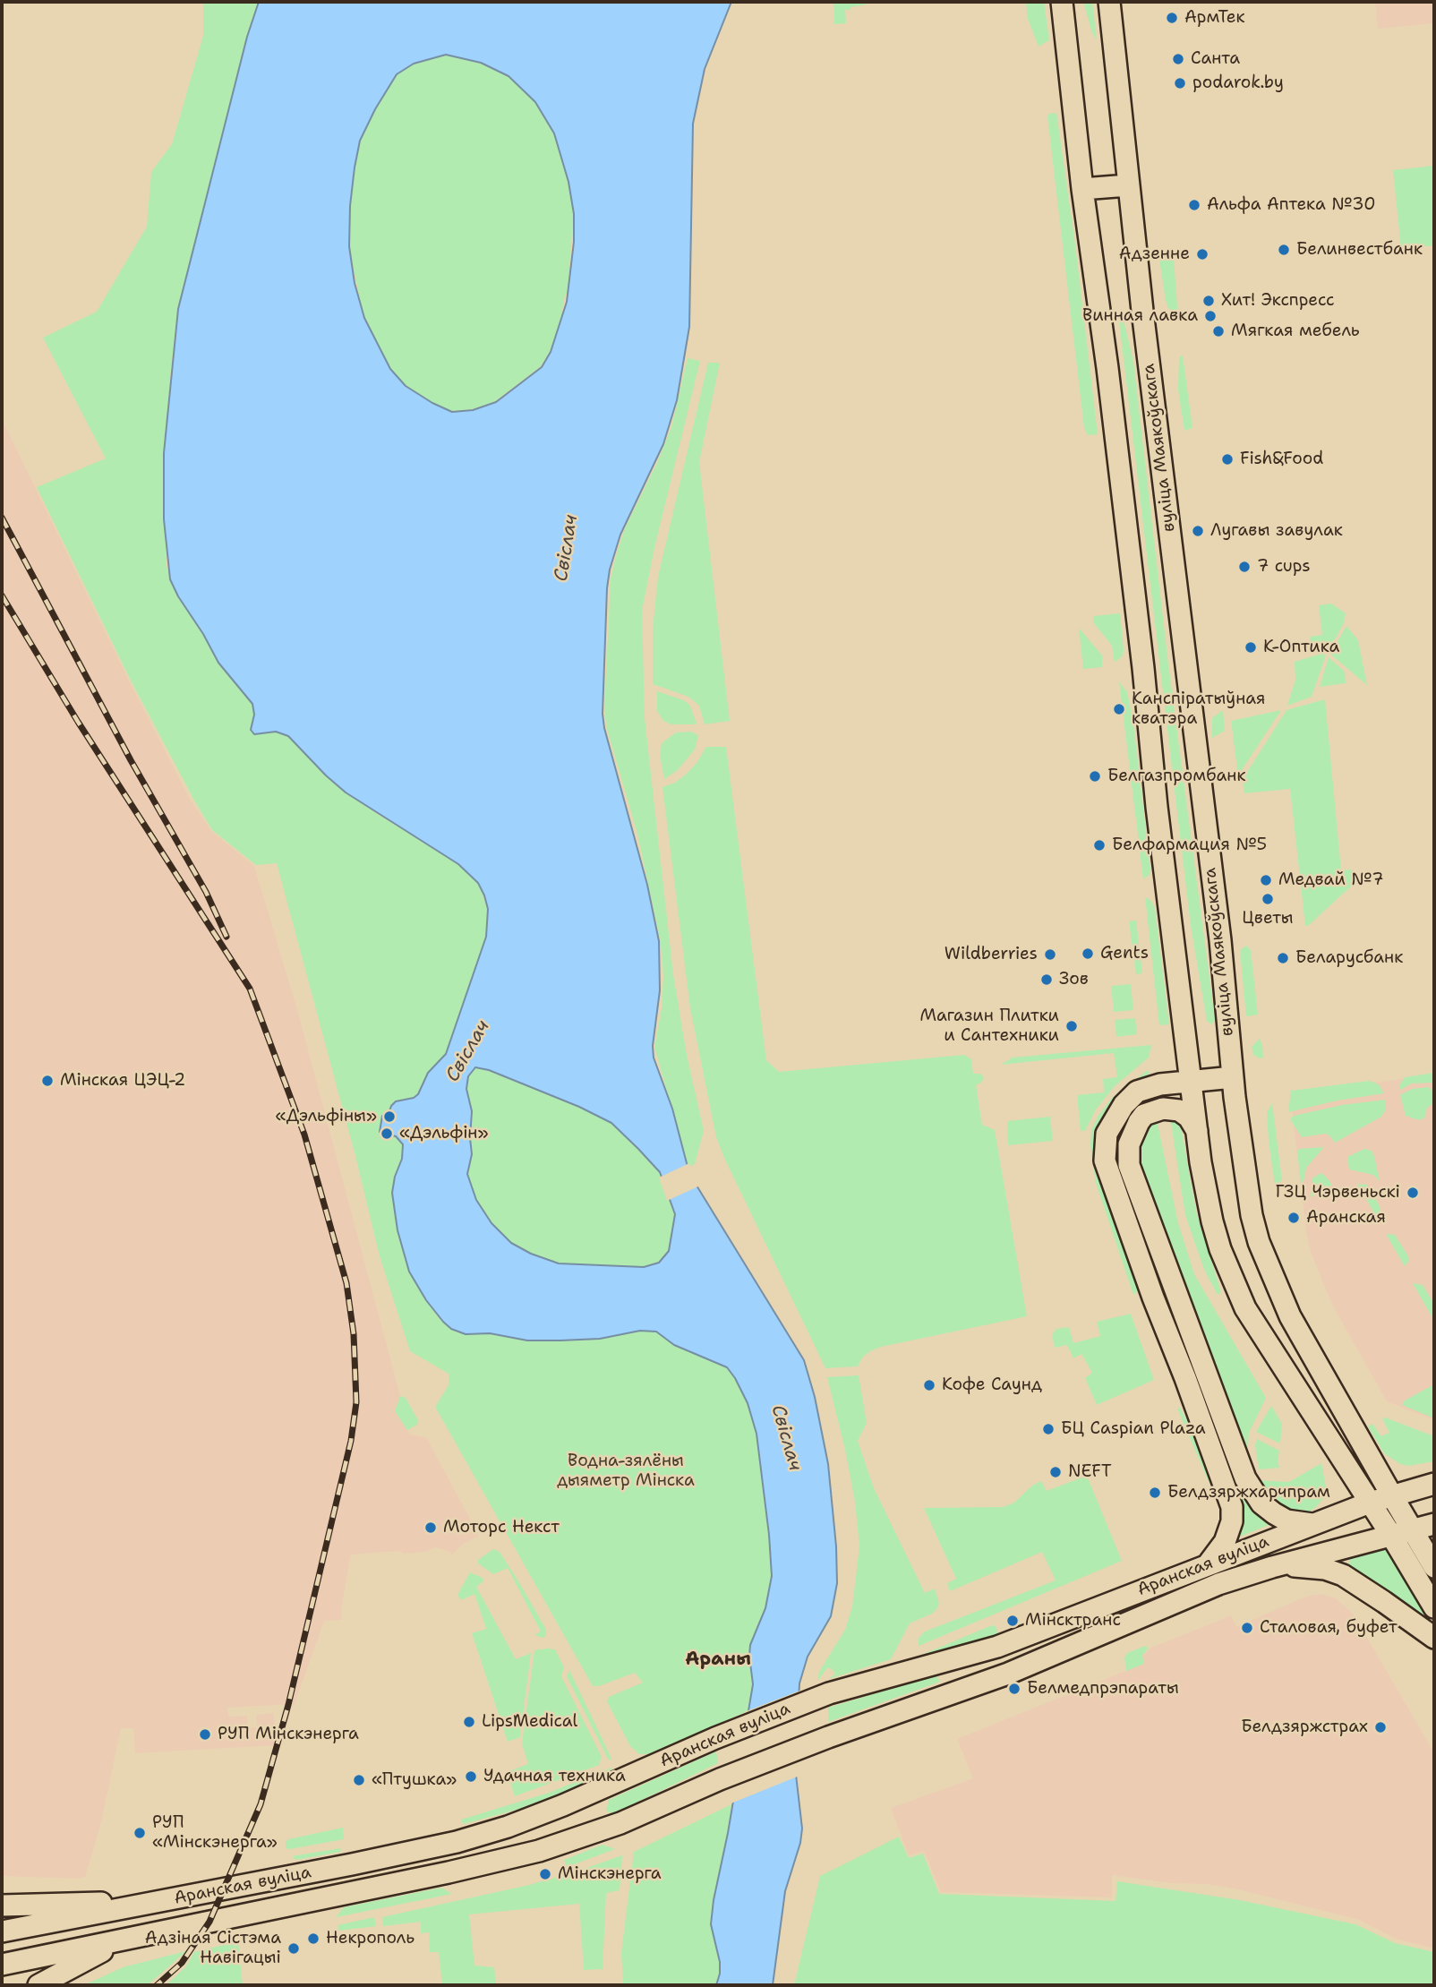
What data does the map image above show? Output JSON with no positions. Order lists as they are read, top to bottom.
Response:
{
  "streets": {
    "main road": ["вуліца Маякоўскага", "Аранская вуліца"]
  },
  "crossings": [
    ["вуліца Маякоўскага", "Аранская вуліца"]
  ],
  "districts": ["Араны"],
  "water": ["Свіслач"],
  "parks": ["Водна-зялёны дыяметр Мінска"],
  "places": [
    "АрмТек",
    "Санта",
    "podarok.by",
    "Альфа Аптека №30",
    "Белинвестбанк",
    "Адзенне",
    "Хит! Экспресс",
    "Винная лавка",
    "Мягкая мебель",
    "Fish&Food",
    "Лугавы завулак",
    "7 cups",
    "К-Оптика",
    "Канспіратыўная кватэра",
    "Белгазпромбанк",
    "Белфармация №5",
    "Медвай №7",
    "Цветы",
    "Gents",
    "Wildberries",
    "Беларусбанк",
    "Зов",
    "Магазин Плитки и Сантехники",
    "Мінская ЦЭЦ-2",
    "«Дэльфіны»",
    "«Дэльфін»",
    "ГЗЦ Чэрвеньскі",
    "Аранская",
    "Кофе Саунд",
    "БЦ Caspian Plaza",
    "NEFT",
    "Белдзяржхарчпрам",
    "Моторс Некст",
    "Мінсктранс",
    "Сталовая, буфет",
    "Белмедпрэпараты",
    "LipsMedical",
    "Белдзяржстрах",
    "РУП Мінскэнерга",
    "Удачная техника",
    "«Птушка»",
    "РУП «Мінскэнерга»",
    "Мінскэнерга",
    "Некрополь",
    "Адзіная Сістэма Навігацыі"
  ]
}
